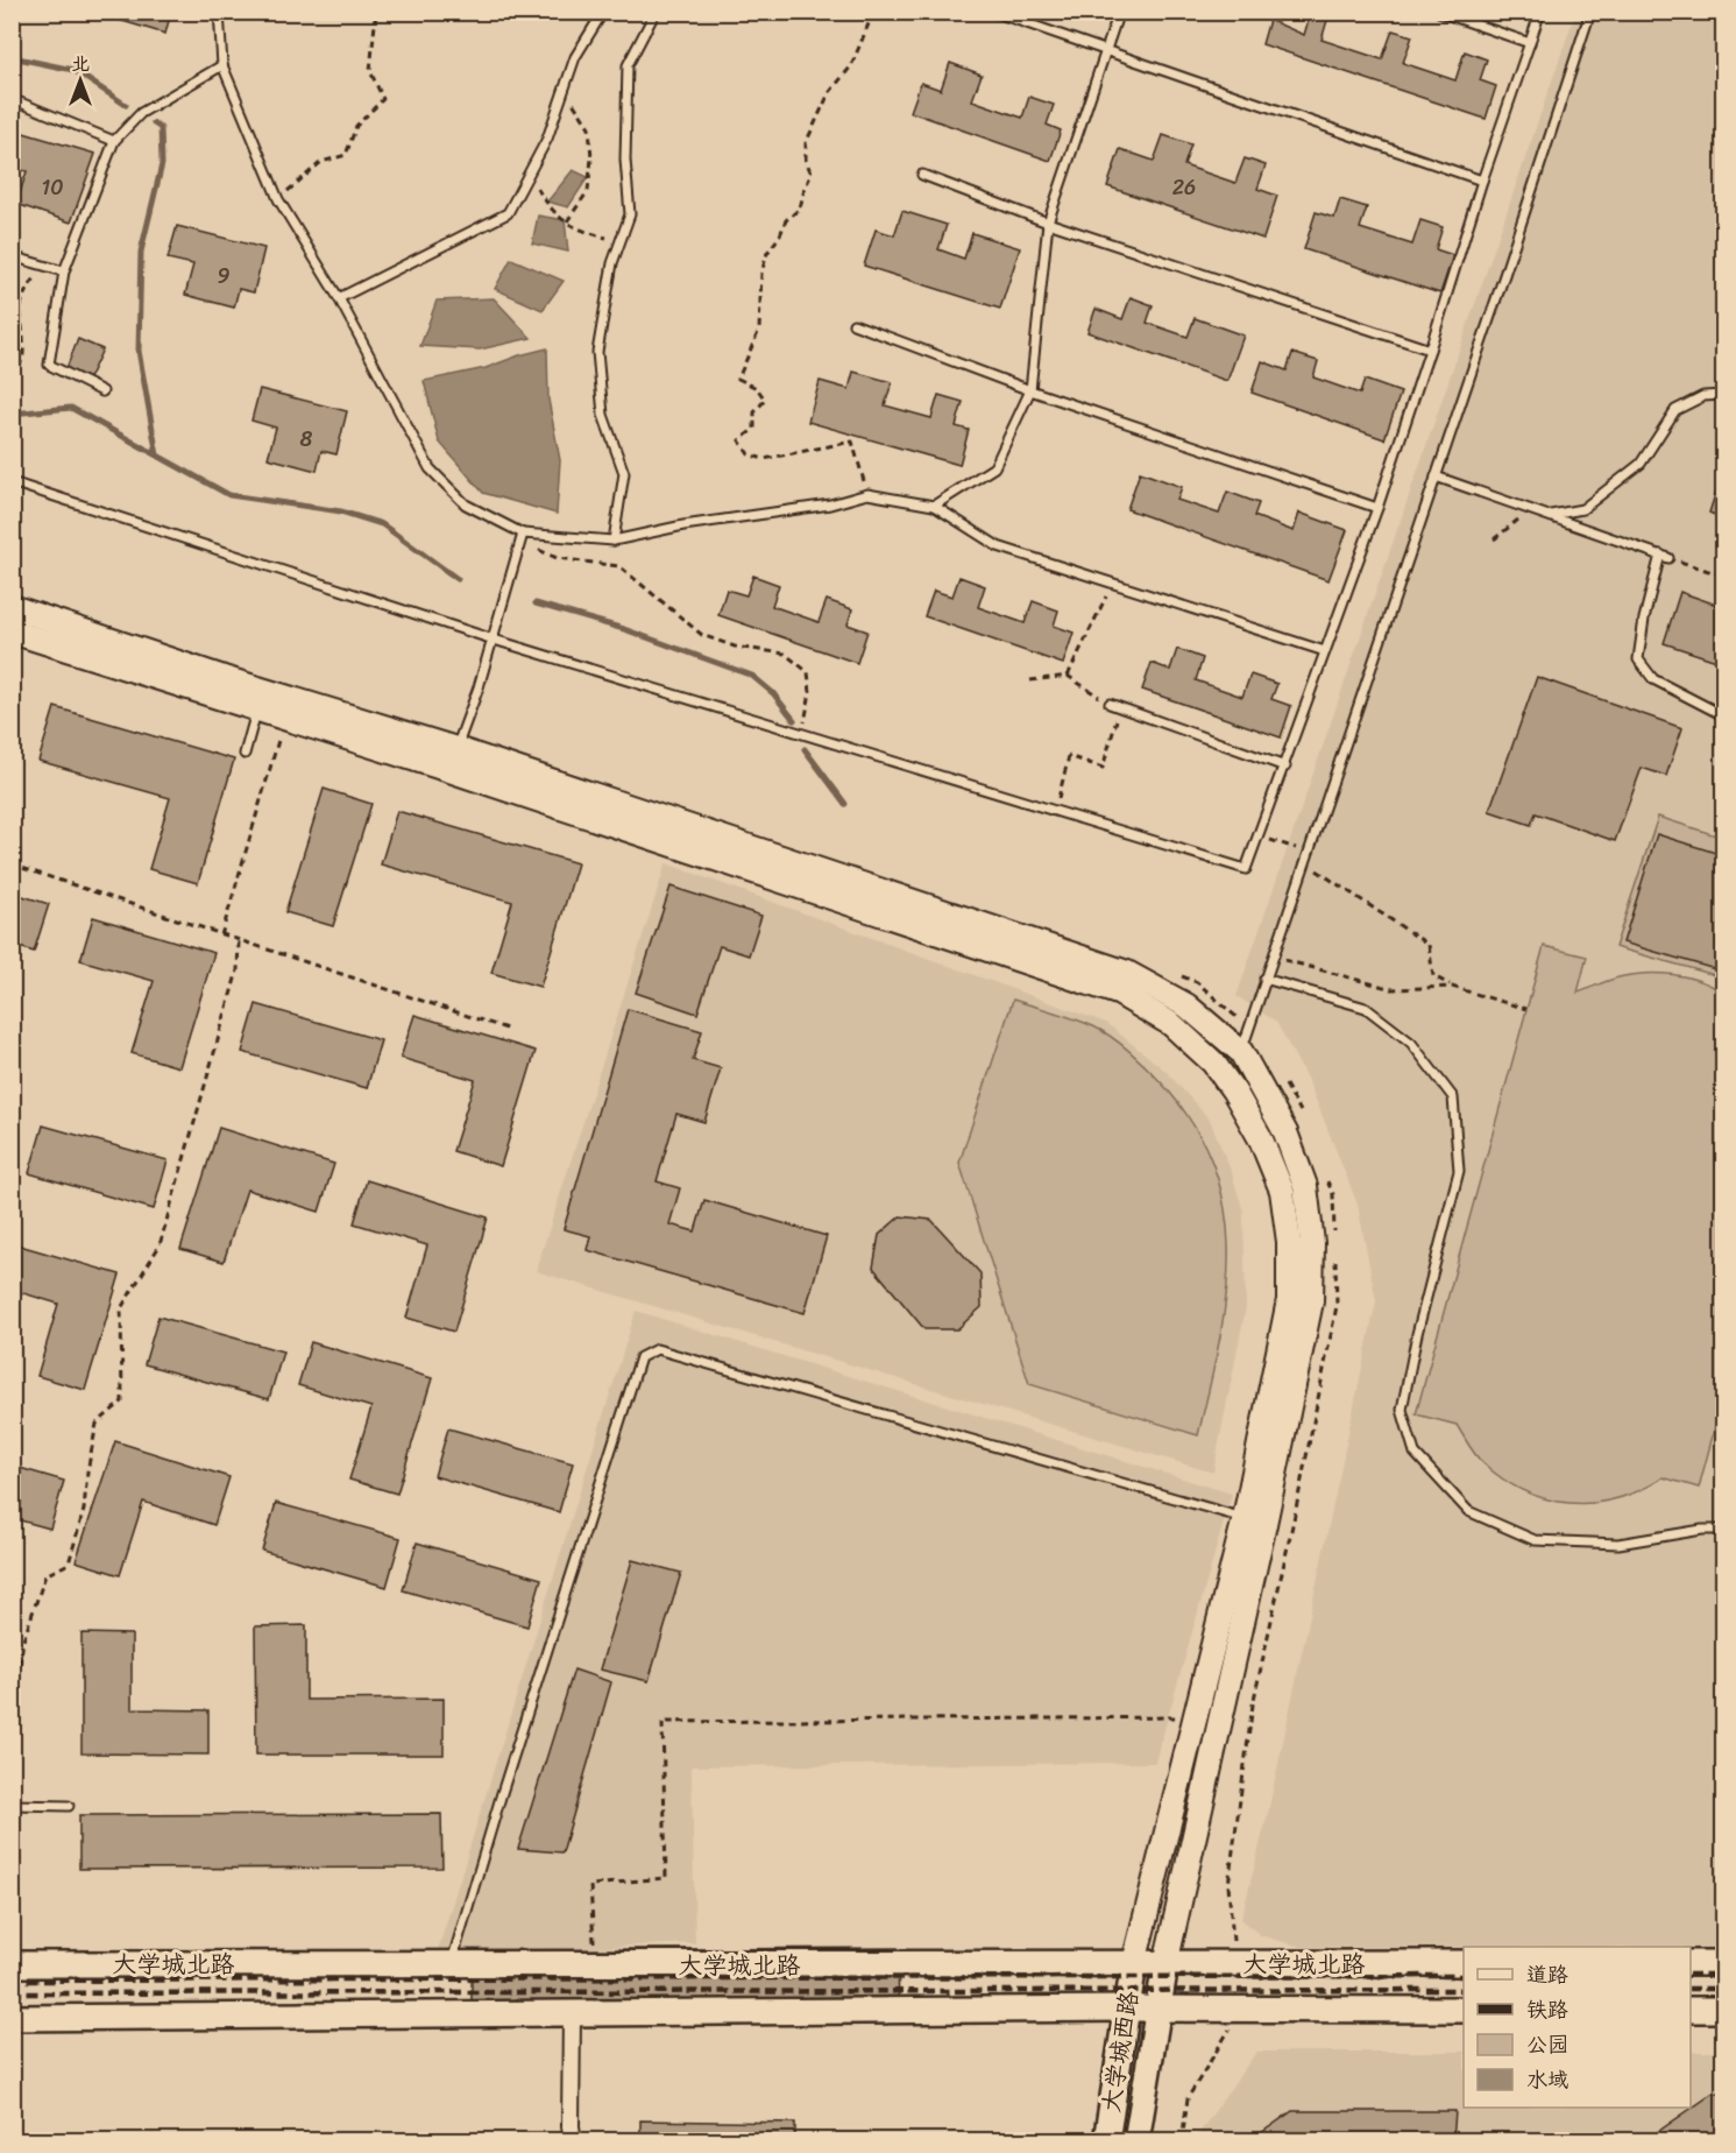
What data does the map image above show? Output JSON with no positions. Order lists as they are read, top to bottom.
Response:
{
  "streets": {
    "main road": ["大学城北路", "大学城西路"]
  },
  "crossings": [
    ["大学城北路", "大学城西路"]
  ],
  "house_numbers": [
    "10",
    "26",
    "9",
    "8"
  ],
  "legend": [
    "道路",
    "铁路",
    "公园",
    "水域"
  ],
  "north": "top"
}
